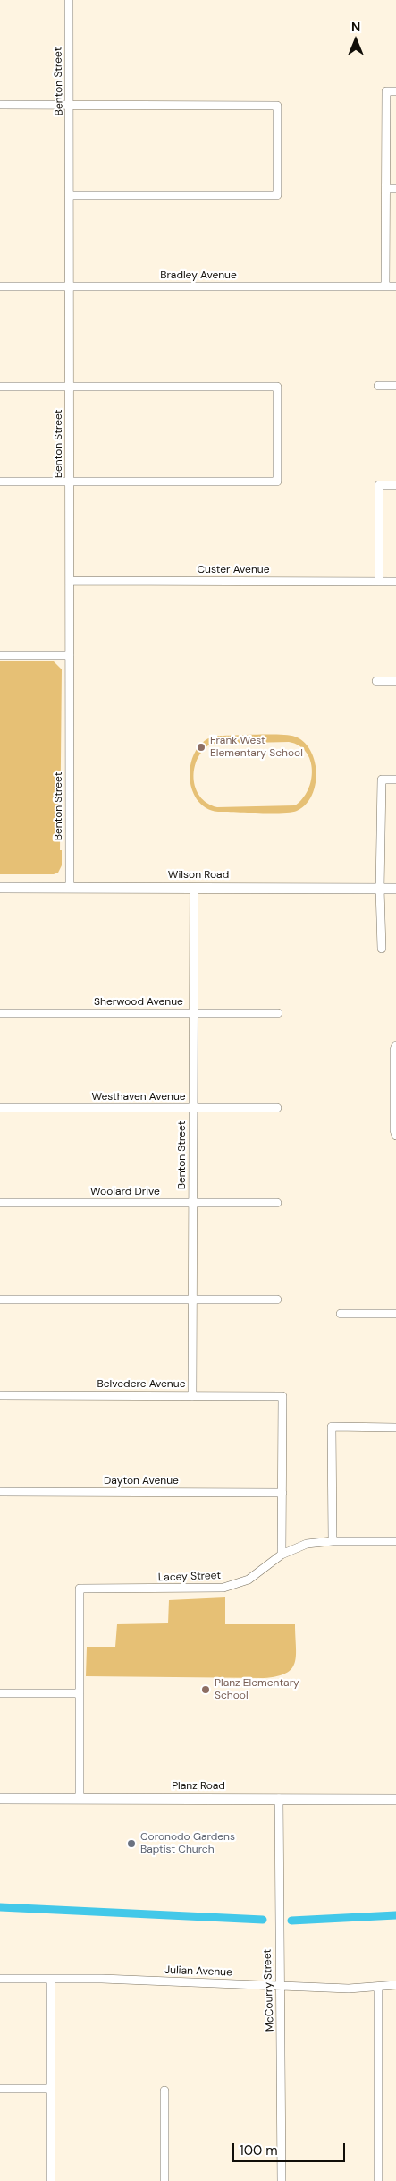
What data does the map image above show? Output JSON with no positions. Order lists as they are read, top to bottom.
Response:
{
  "streets": {
    "street": [
      "Benton Street",
      "Bradley Avenue",
      "Custer Avenue",
      "Wilson Road",
      "Sherwood Avenue",
      "Westhaven Avenue",
      "Woolard Drive",
      "Belvedere Avenue",
      "Dayton Avenue",
      "Lacey Street",
      "Planz Road",
      "Julian Avenue",
      "McCourry Street"
    ]
  },
  "crossings": [
    ["Benton Street", "Bradley Avenue"],
    ["Benton Street", "Custer Avenue"],
    ["Benton Street", "Wilson Road"],
    ["Benton Street", "Sherwood Avenue"],
    ["Benton Street", "Westhaven Avenue"],
    ["Benton Street", "Woolard Drive"],
    ["Benton Street", "Belvedere Avenue"],
    ["Belvedere Avenue", "Dayton Avenue"],
    ["Planz Road", "McCourry Street"],
    ["Julian Avenue", "McCourry Street"]
  ],
  "places": ["Frank West Elementary School", "Planz Elementary School", "Coronodo Gardens Baptist Church"],
  "scale_bar": "100 m",
  "north": "top"
}
